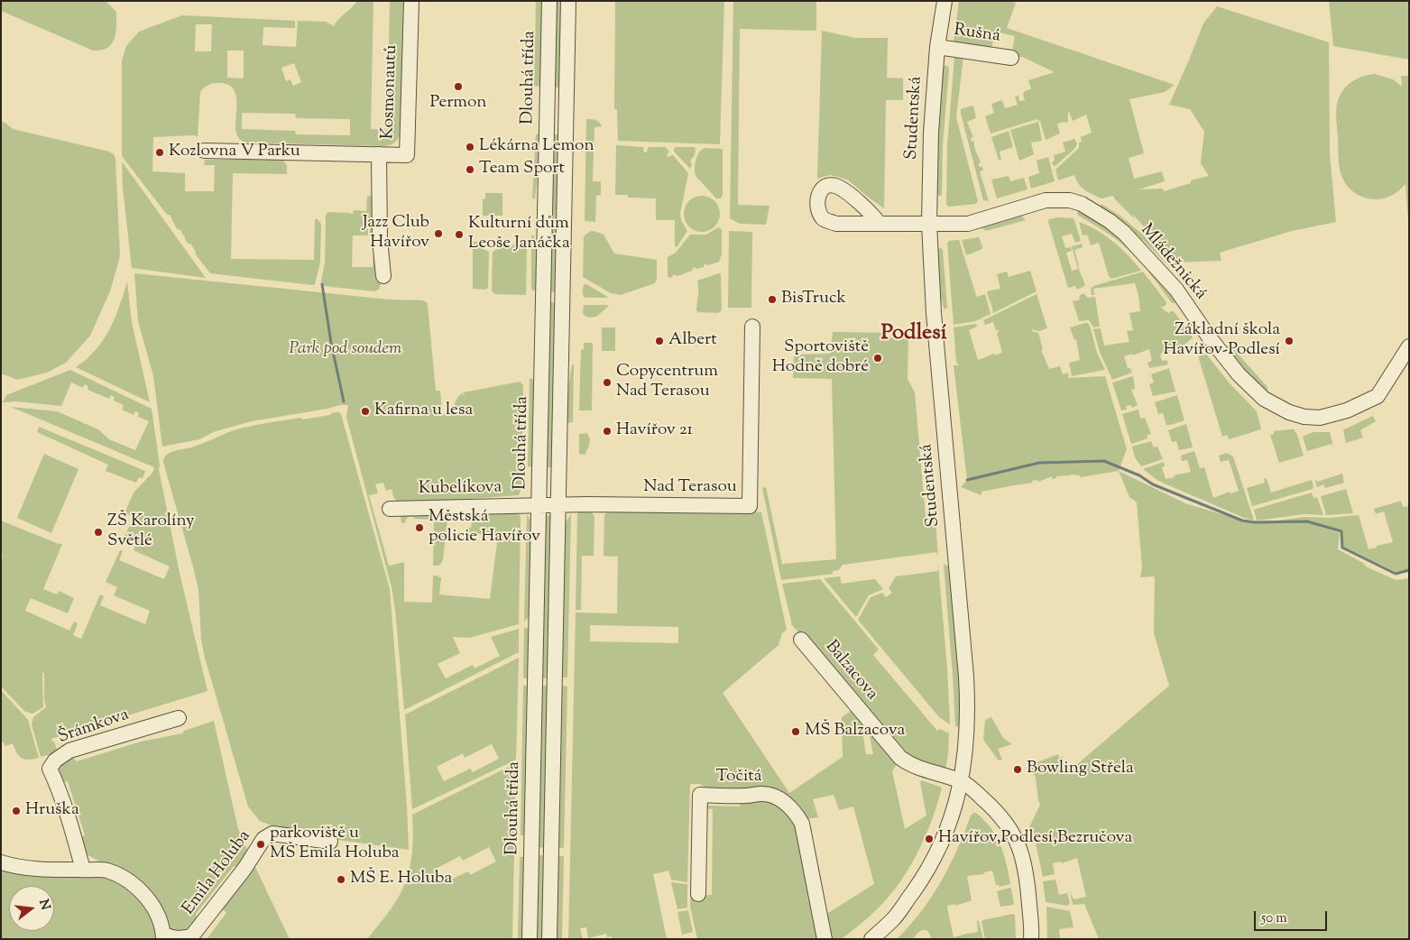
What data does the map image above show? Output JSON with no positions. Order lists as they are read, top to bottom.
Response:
{
  "streets": {
    "street": [
      "Rušná",
      "Dlouhá třída",
      "Kosmonautů",
      "Studentská",
      "Mládežnická",
      "Nad Terasou",
      "Kubelíkova",
      "Balzacova",
      "Šrámkova",
      "Točitá",
      "Emila Holuba"
    ]
  },
  "crossings": [
    ["Rušná", "Studentská"],
    ["Dlouhá třída", "Kubelíkova"],
    ["Studentská", "Mládežnická"],
    ["Studentská", "Balzacova"],
    ["Nad Terasou", "Kubelíkova"]
  ],
  "districts": ["Podlesí"],
  "parks": ["Park pod soudem"],
  "places": [
    "Permon",
    "Lékárna Lemon",
    "Kozlovna V Parku",
    "Team Sport",
    "Jazz Club Havířov",
    "Kulturní dům Leoše Janáčka",
    "BisTruck",
    "Albert",
    "Základní škola Havířov-Podlesí",
    "Sportoviště Hodně dobré",
    "Copycentrum Nad Terasou",
    "Kafirna u lesa",
    "Havířov 21",
    "Městská policie Havířov",
    "ZŠ Karolíny Světlé",
    "MŠ Balzacova",
    "Bowling Střela",
    "Hruška",
    "Havířov,Podlesí,Bezručova",
    "parkoviště u MŠ Emila Holuba",
    "MŠ E. Holuba"
  ],
  "scale_bar": "50 m",
  "north": "right"
}
